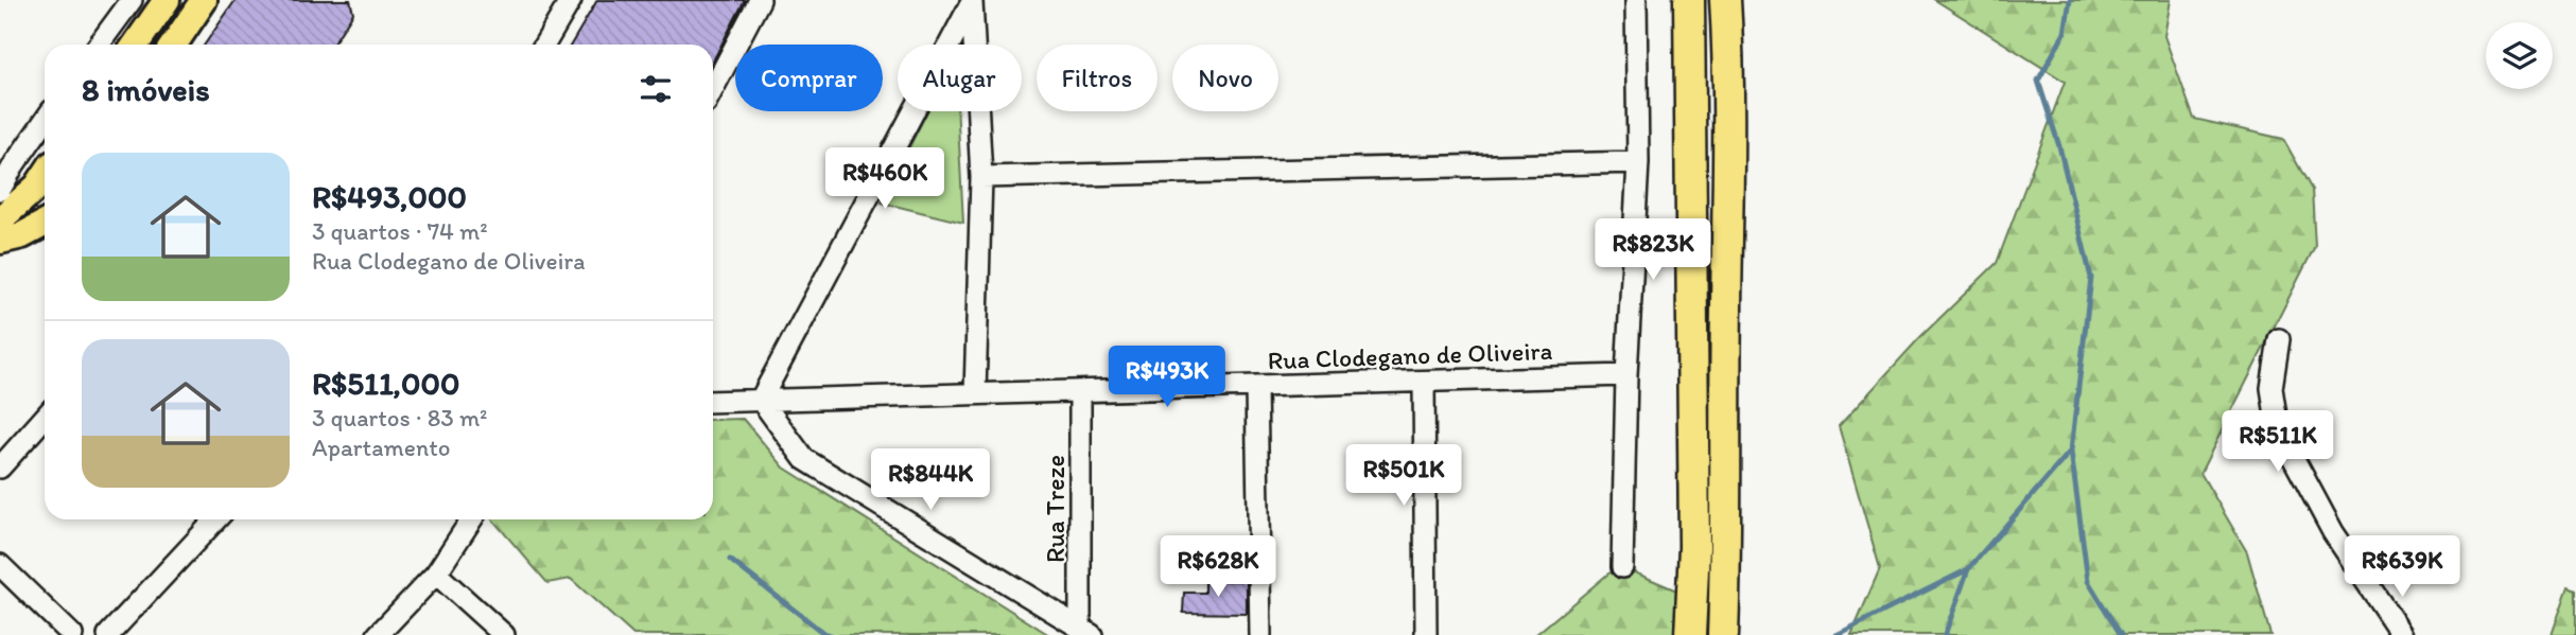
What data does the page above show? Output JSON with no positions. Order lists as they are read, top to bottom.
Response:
{
  "streets": {
    "street": ["Rua Clodegano de Oliveira", "Rua Treze"]
  },
  "crossings": [
    ["Rua Clodegano de Oliveira", "Rua Treze"]
  ],
  "page": {
    "chip": [
      "Comprar",
      "Alugar",
      "Filtros",
      "Novo"
    ],
    "heading": "8 imóveis",
    "list": [
      {
        "name": "R$493,000",
        "note": "3 quartos · 74 m² · Rua Clodegano de Oliveira"
      },
      {
        "name": "R$511,000",
        "note": "3 quartos · 83 m² · Apartamento"
      }
    ],
    "price": [
      "R$460K",
      "R$823K",
      "R$493K",
      "R$511K",
      "R$501K",
      "R$844K",
      "R$628K",
      "R$639K"
    ]
  }
}
